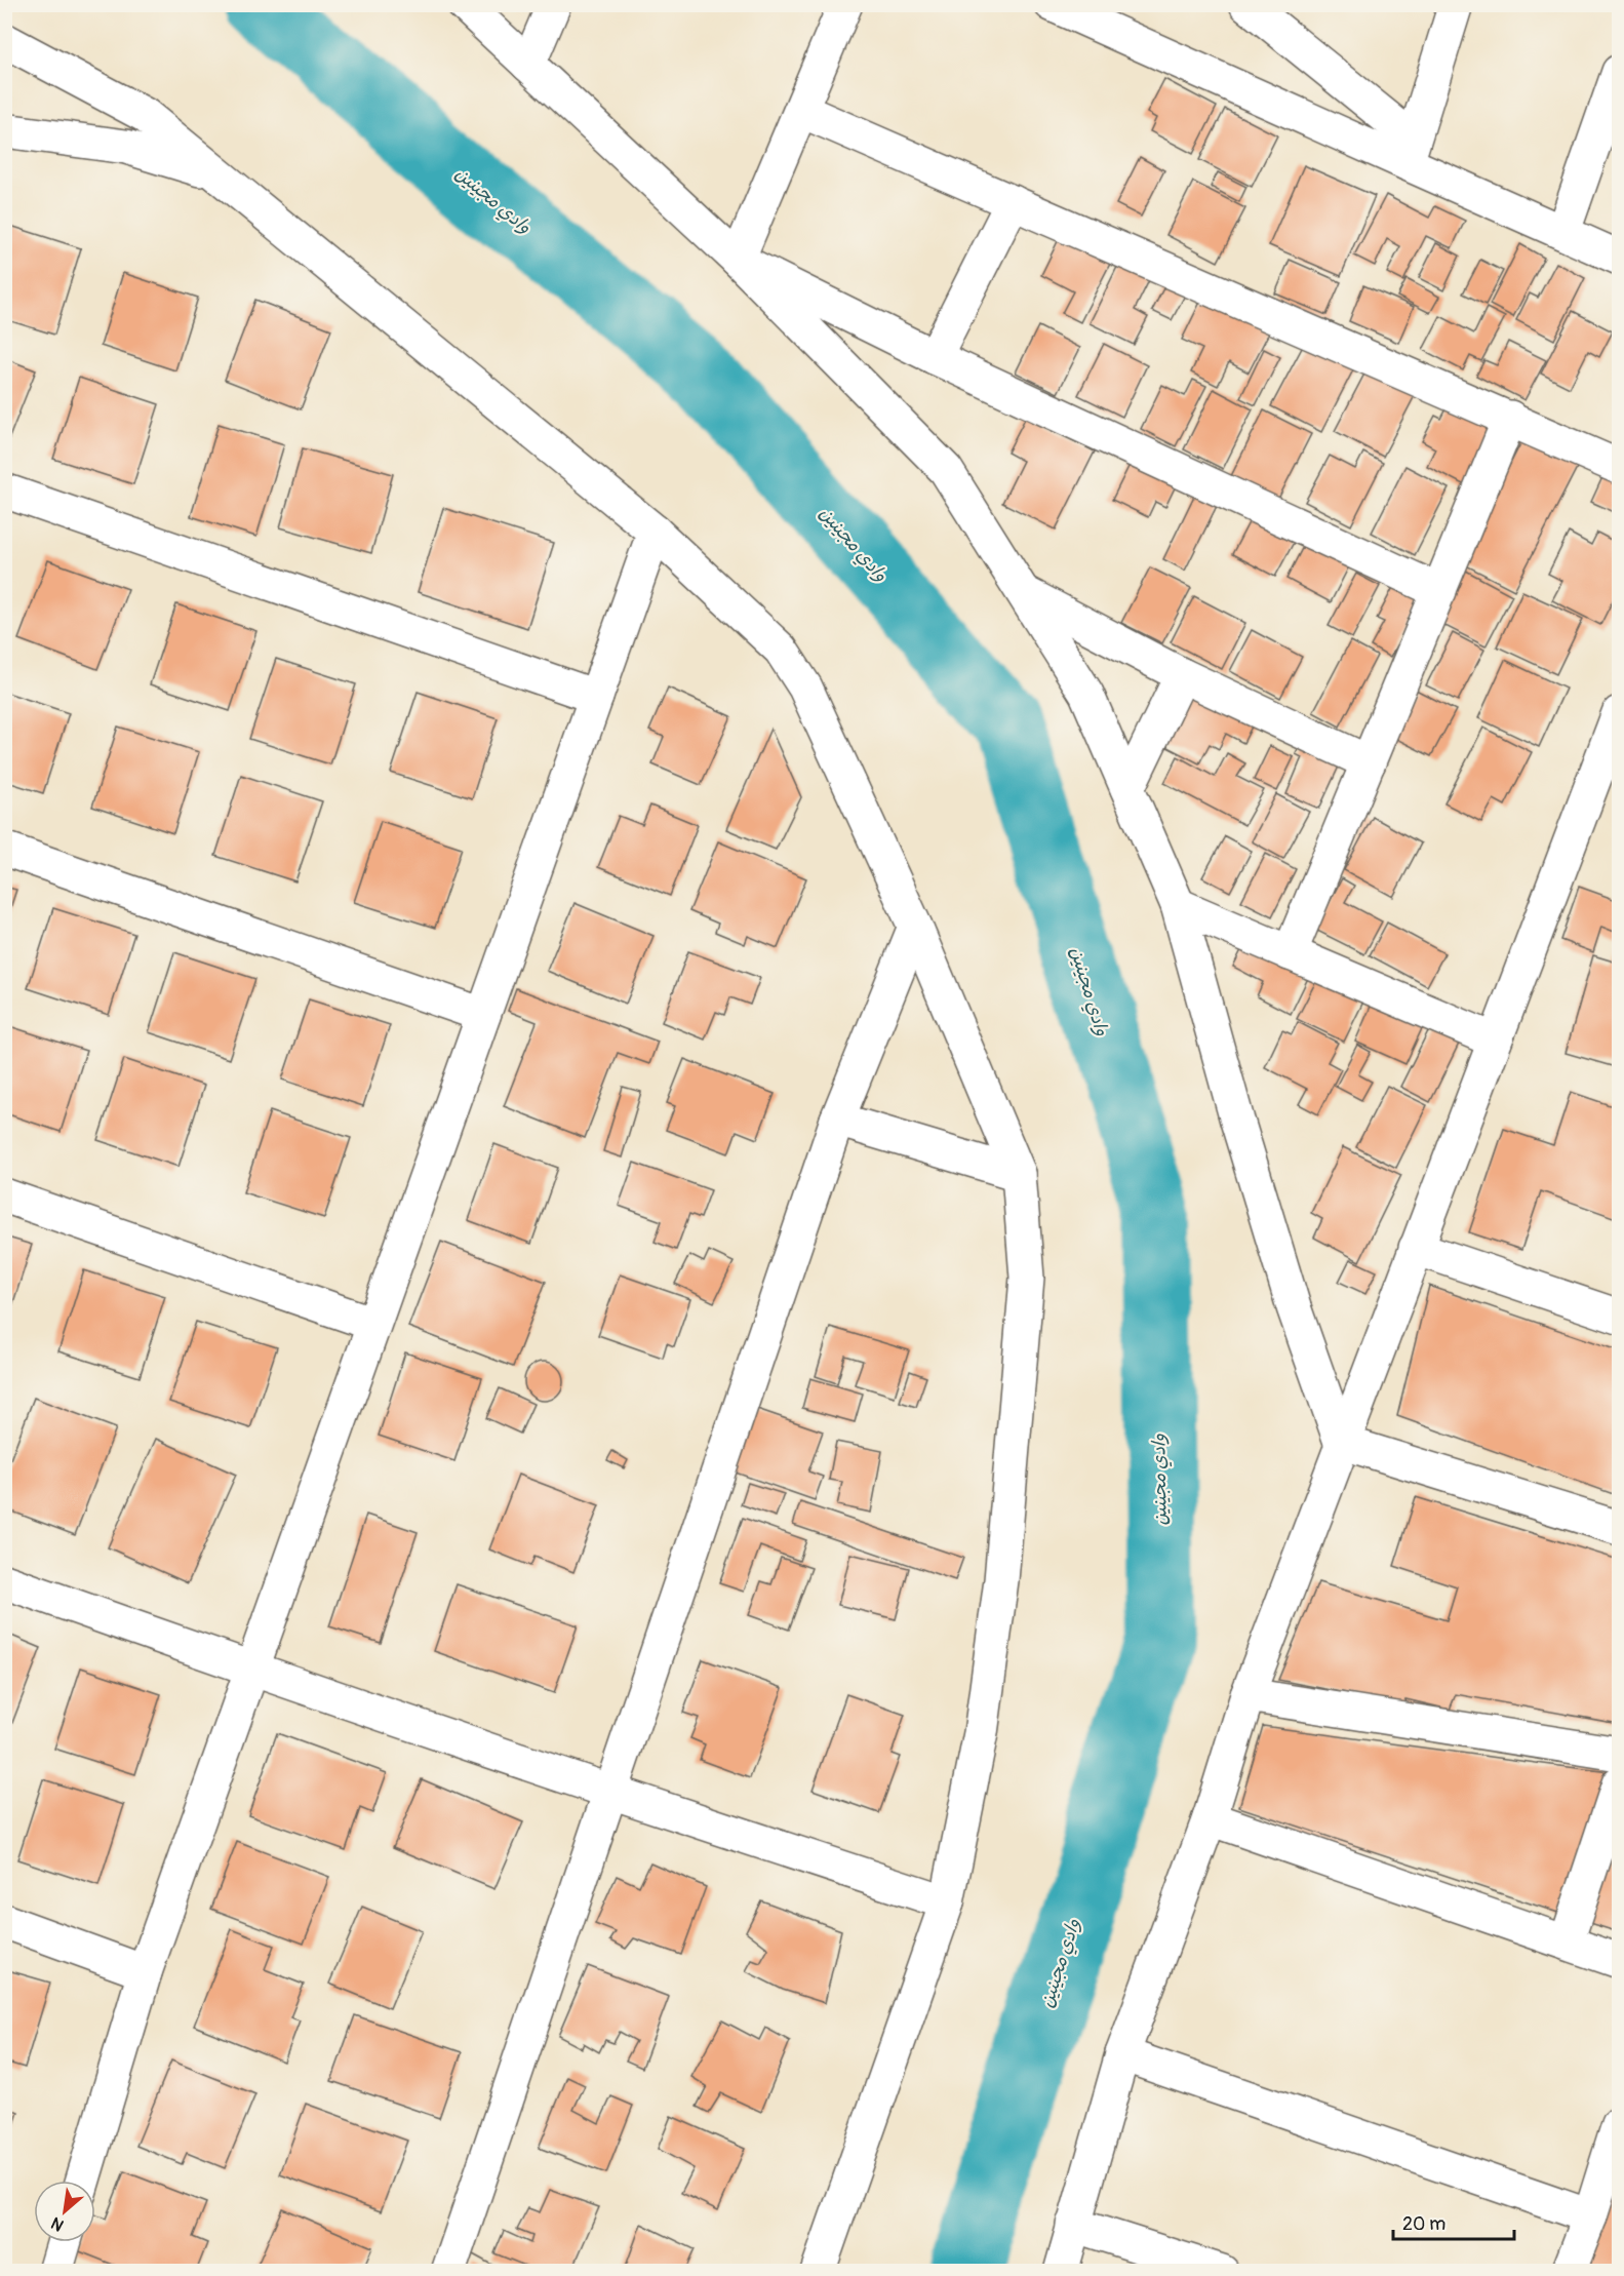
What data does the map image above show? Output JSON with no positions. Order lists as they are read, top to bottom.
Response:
{
  "water": ["وادي مجينين"],
  "scale_bar": "20 m",
  "north": "bottom left"
}
